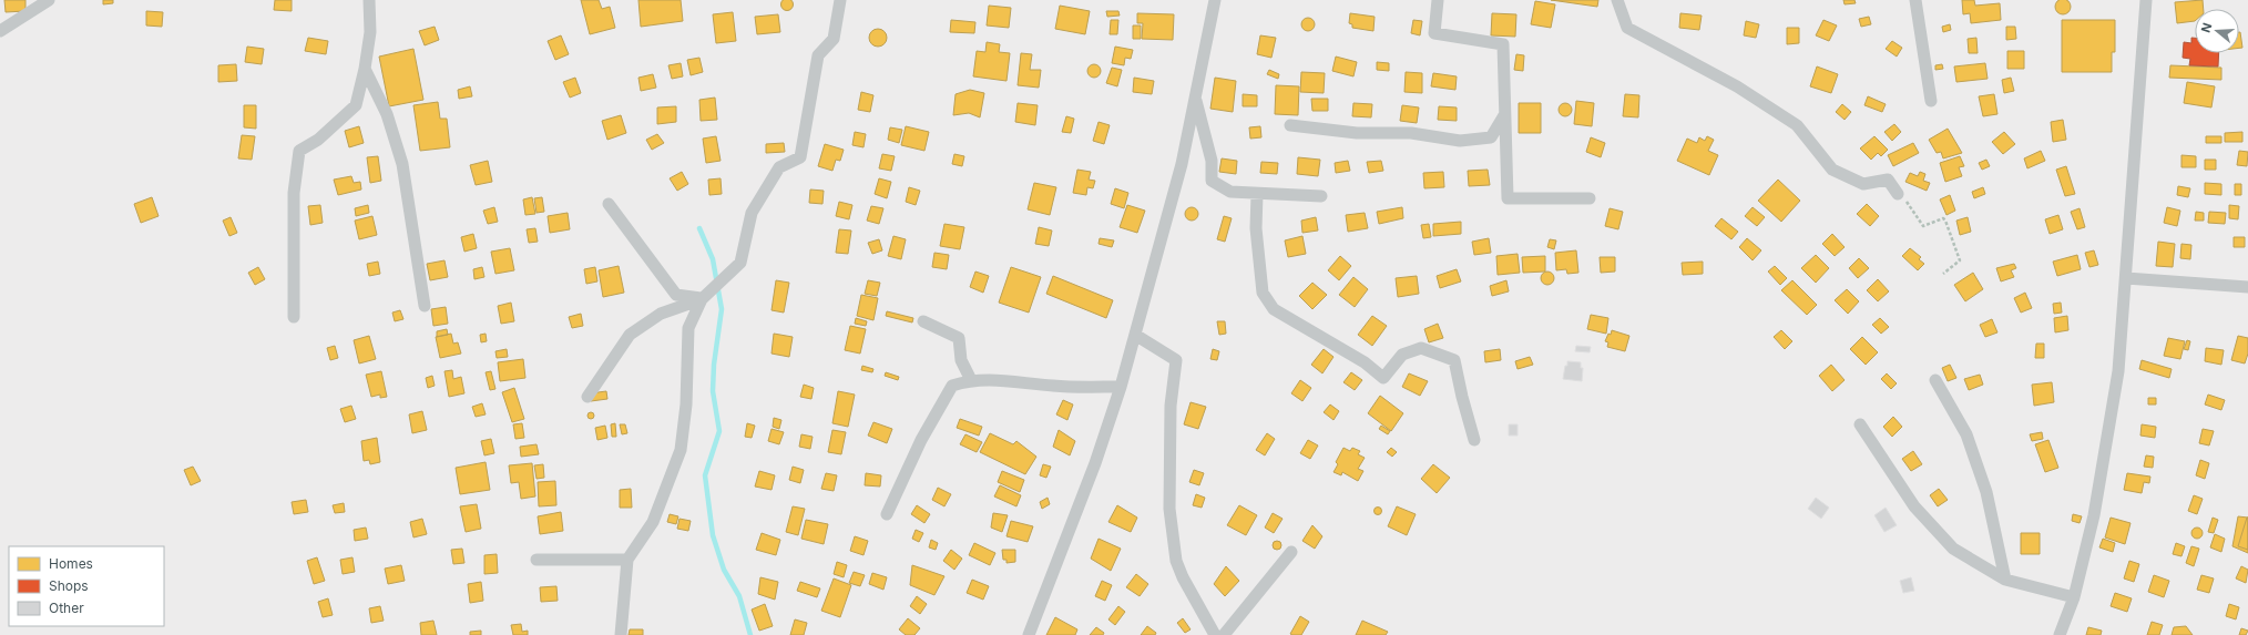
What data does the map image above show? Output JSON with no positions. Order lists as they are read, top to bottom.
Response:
{
  "legend": ["Homes", "Shops", "Other"],
  "north": "left"
}
